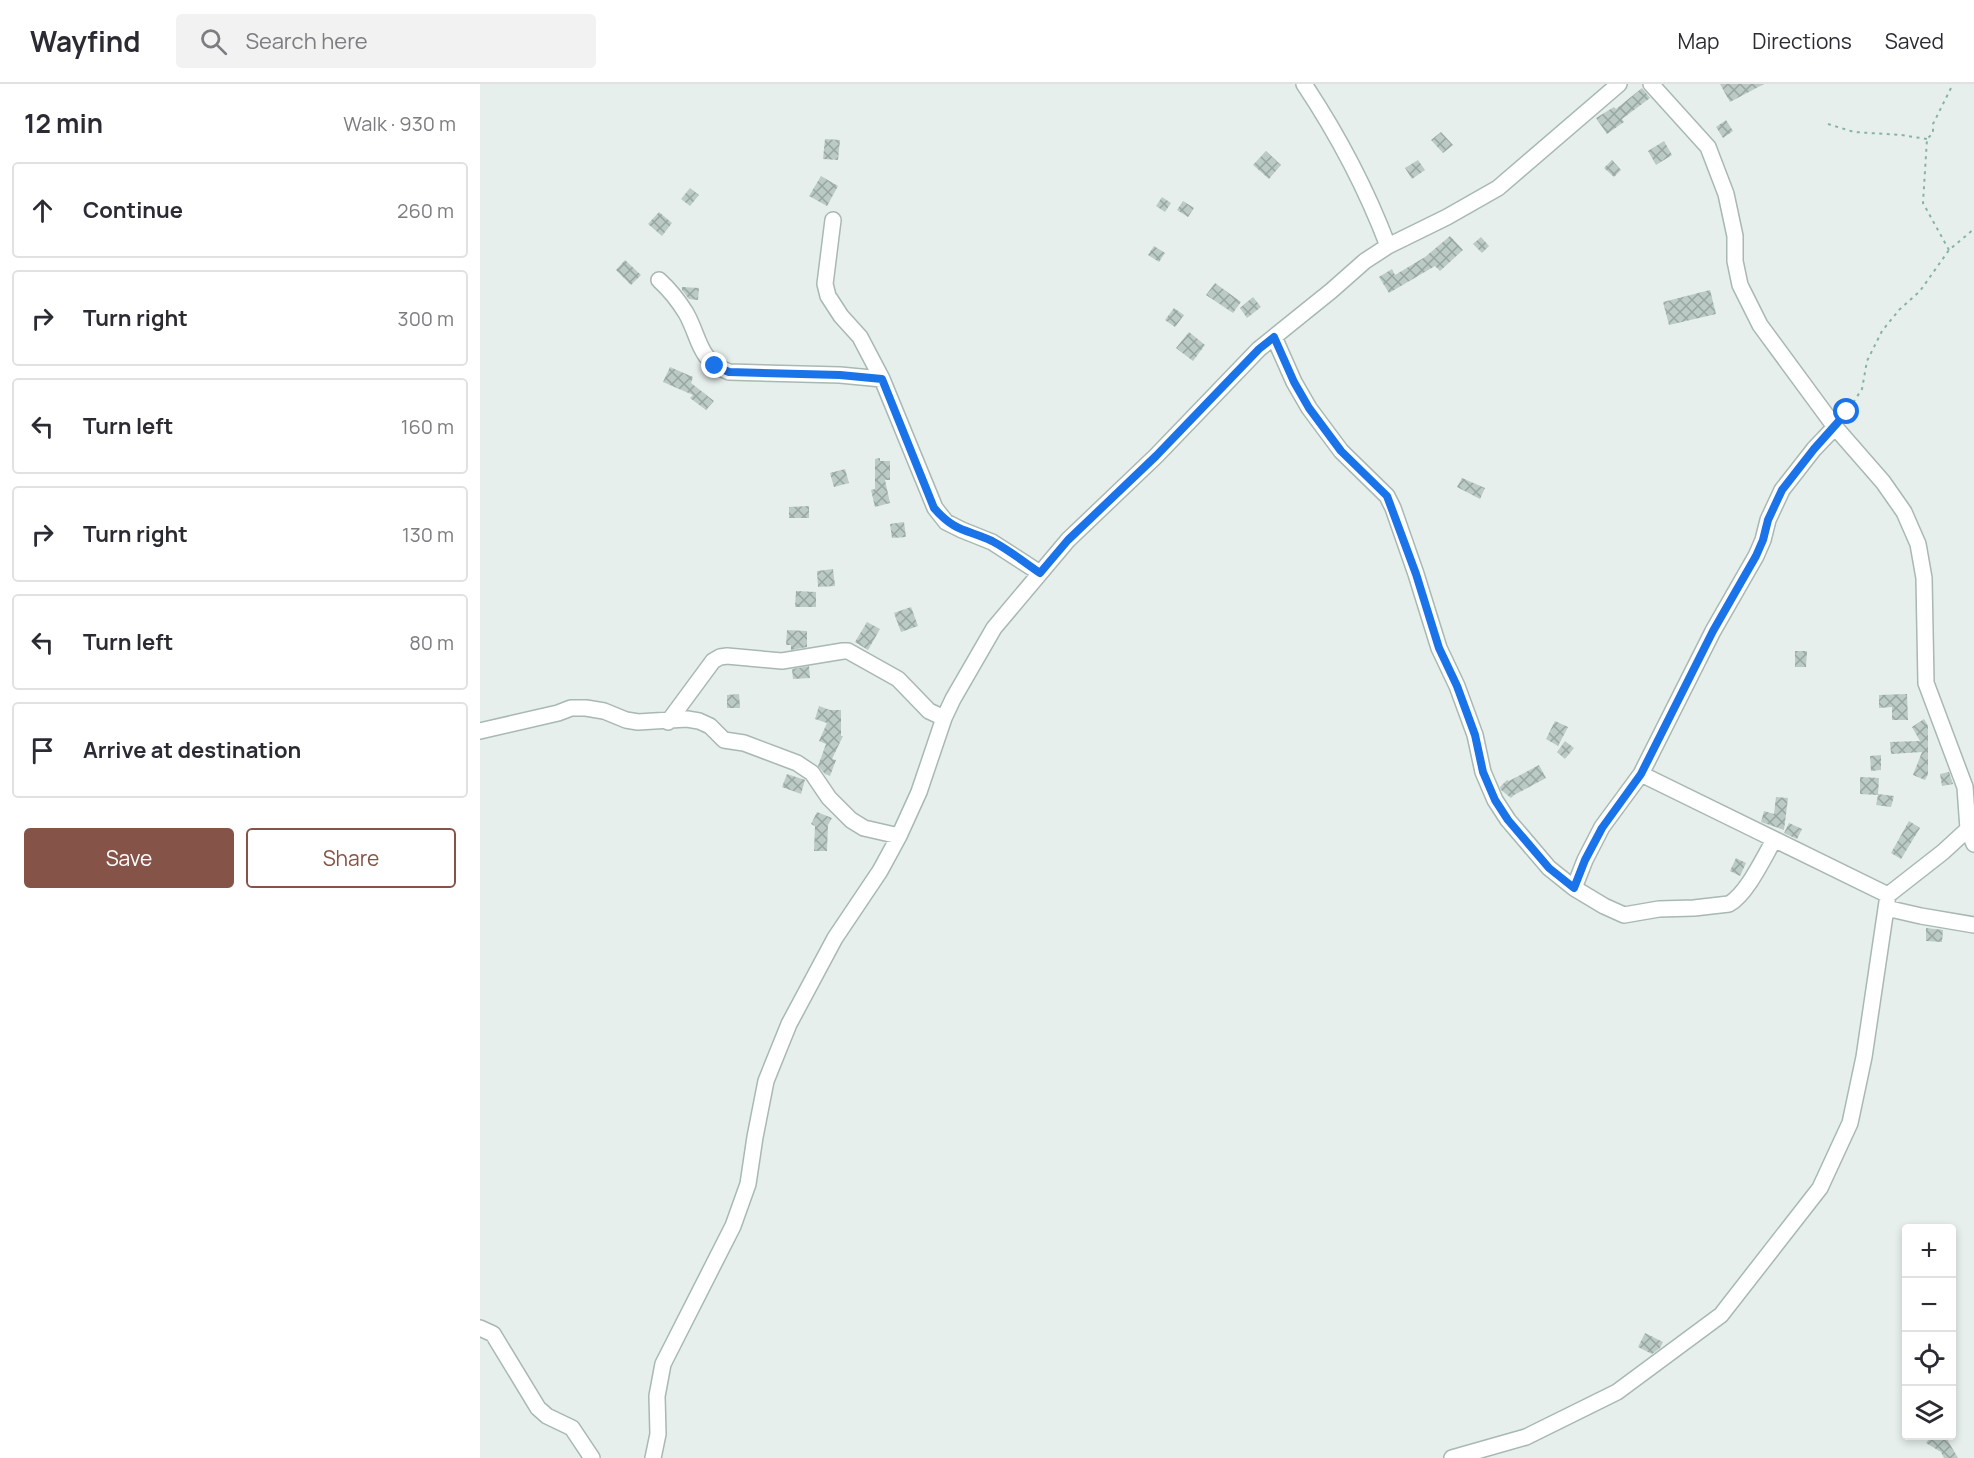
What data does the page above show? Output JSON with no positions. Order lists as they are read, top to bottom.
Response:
{
  "page": {
    "header": "Wayfind",
    "search": "Search here",
    "nav": ["Map", "Directions", "Saved"],
    "heading": ["12 min", "Walk · 930 m"],
    "list": [
      ["Continue", "260 m"],
      ["Turn right", "300 m"],
      ["Turn left", "160 m"],
      ["Turn right", "130 m"],
      ["Turn left", "80 m"],
      "Arrive at destination"
    ],
    "buttons": ["Save", "Share"],
    "map_buttons": ["+", "−"]
  }
}
